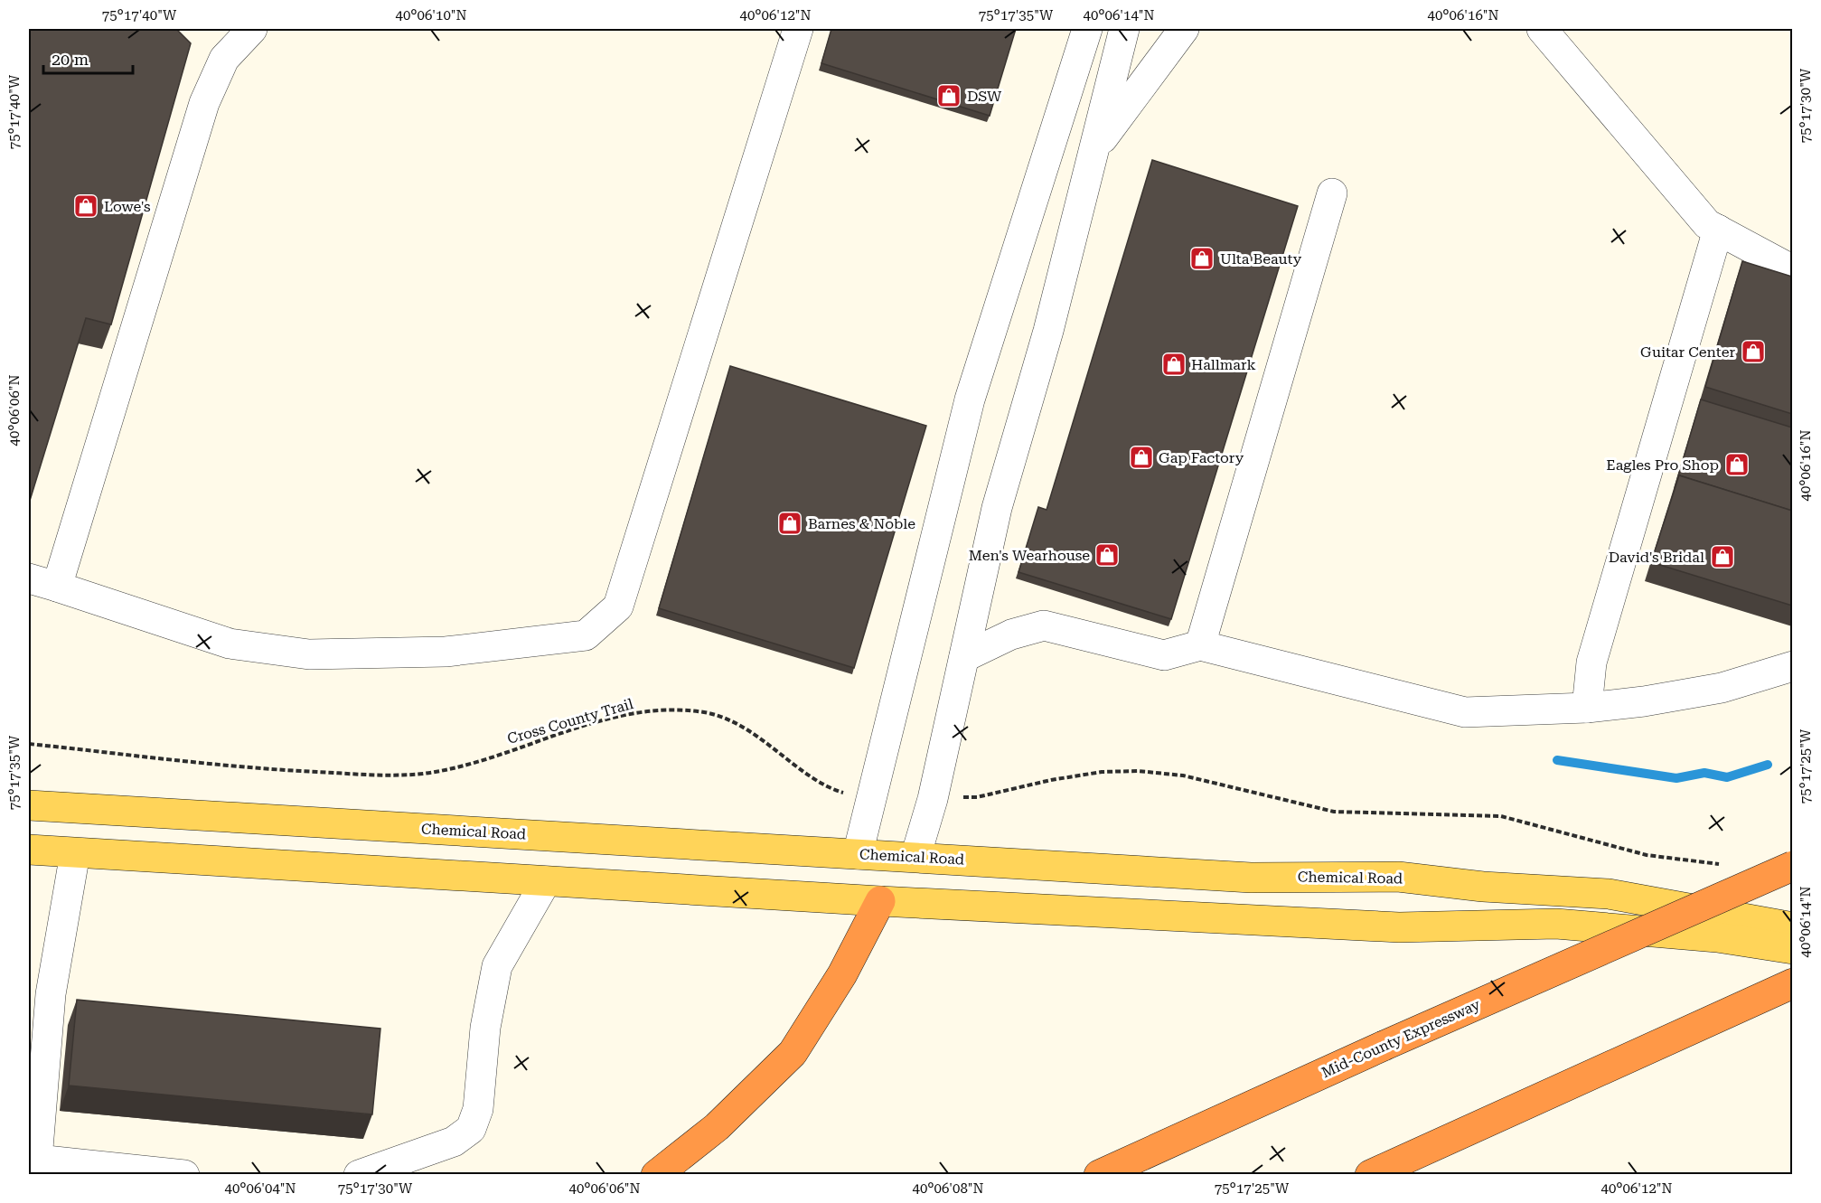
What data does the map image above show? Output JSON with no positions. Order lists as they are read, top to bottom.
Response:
{
  "streets": {
    "highway": ["Mid-County Expressway"],
    "main road": ["Chemical Road"],
    "path": ["Cross County Trail"]
  },
  "places": {
    "shop": [
      "DSW",
      "Lowe's",
      "Ulta Beauty",
      "Guitar Center",
      "Hallmark",
      "Gap Factory",
      "Eagles Pro Shop",
      "Barnes & Noble",
      "Men's Wearhouse",
      "David's Bridal"
    ]
  },
  "scale_bar": "20 m",
  "coordinates": [
    "75°17'40\"W",
    "40°06'10\"N",
    "40°06'12\"N",
    "75°17'35\"W",
    "40°06'14\"N",
    "40°06'16\"N",
    "75°17'30\"W",
    "40°06'06\"N",
    "75°17'25\"W",
    "40°06'04\"N",
    "40°06'08\"N"
  ]
}
